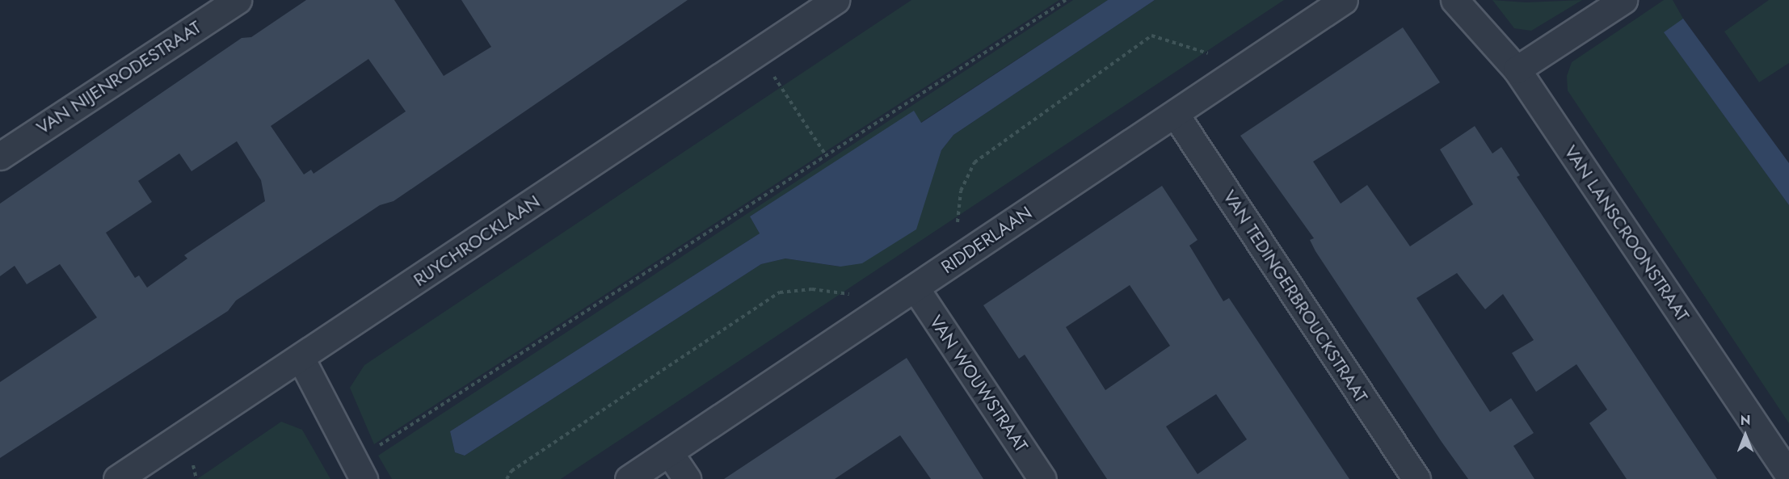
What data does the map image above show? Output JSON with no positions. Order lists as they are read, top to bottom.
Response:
{
  "streets": {
    "street": [
      "VAN NIJENRODESTRAAT",
      "VAN LANSCROONSTRAAT",
      "RIDDERLAAN",
      "RUYCHROCKLAAN",
      "VAN TEDINGERBROUCKSTRAAT",
      "VAN WOUWSTRAAT"
    ]
  },
  "crossings": [
    ["RIDDERLAAN", "VAN TEDINGERBROUCKSTRAAT"],
    ["RIDDERLAAN", "VAN WOUWSTRAAT"]
  ],
  "north": "top"
}
